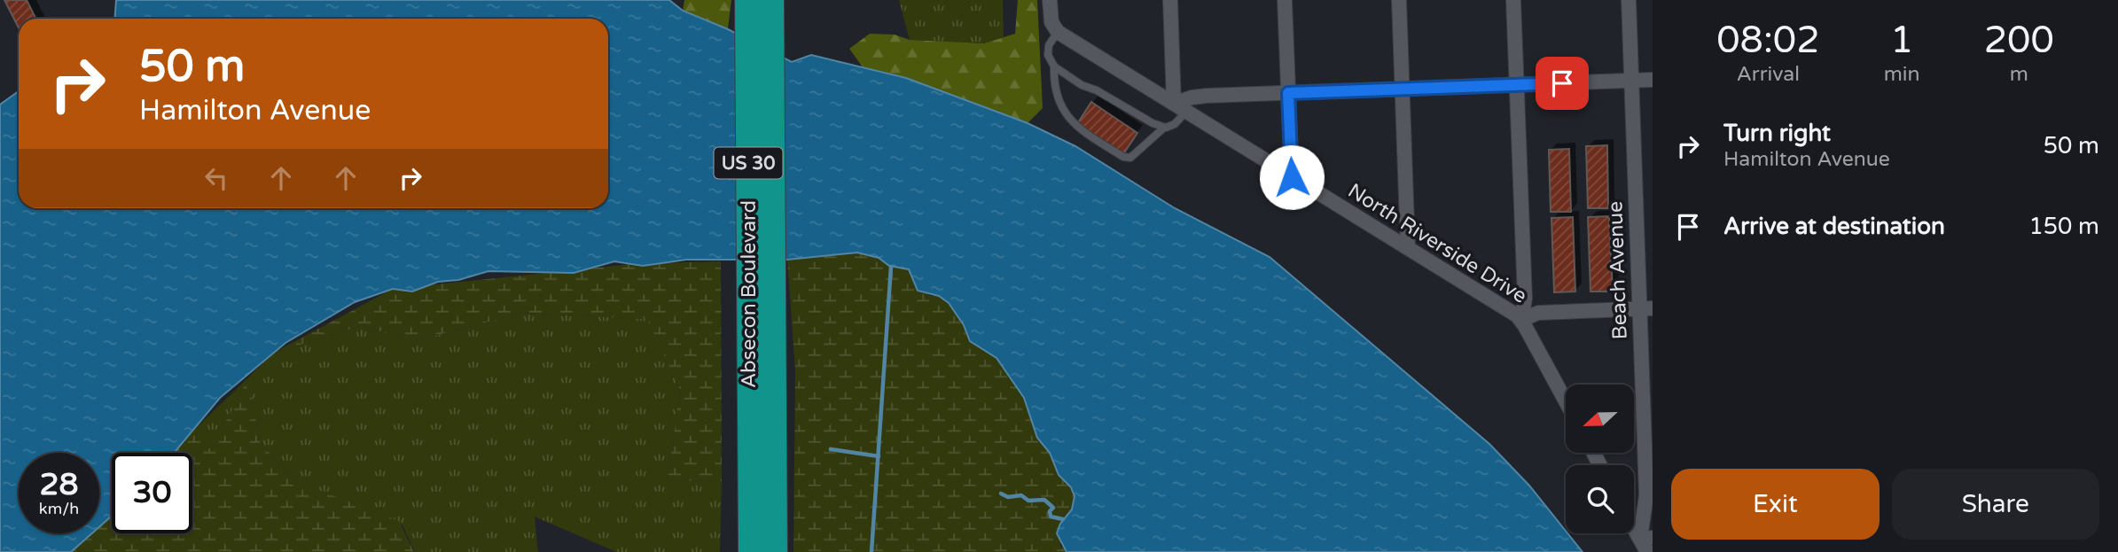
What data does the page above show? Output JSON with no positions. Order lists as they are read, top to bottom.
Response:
{
  "streets": {
    "highway": ["US 30", "Absecon Boulevard"],
    "street": ["North Riverside Drive", "Beach Avenue"]
  },
  "north": "left",
  "page": {
    "eta": [
      "08:02",
      "Arrival",
      "1",
      "min",
      "200",
      "m"
    ],
    "turn": ["50 m", "Hamilton Avenue"],
    "list": [
      {
        "name": "Turn right",
        "note": "Hamilton Avenue",
        "value": "50 m"
      },
      {
        "name": "Arrive at destination",
        "value": "150 m"
      }
    ],
    "speed": "28 km/h",
    "limit": "30",
    "buttons": ["Exit", "Share"]
  }
}
